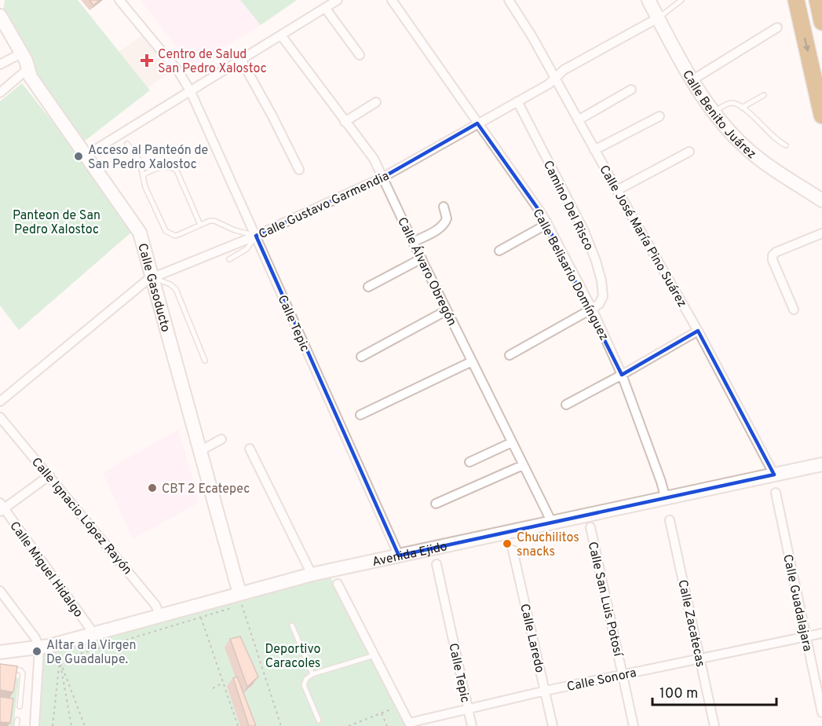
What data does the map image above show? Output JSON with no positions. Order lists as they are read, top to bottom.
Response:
{
  "streets": {
    "main road": ["Calle Benito Juárez", "Calle Gasoducto", "Avenida Ejido"],
    "street": [
      "Calle Gustavo Garmendia",
      "Camino Del Risco",
      "Calle José María Pino Suárez",
      "Calle Álvaro Obregón",
      "Calle Belisario Domínguez",
      "Calle Tepic",
      "Calle Ignacio López Rayón",
      "Calle Miguel Hidalgo",
      "Calle San Luis Potosí",
      "Calle Guadalajara",
      "Calle Zacatecas",
      "Calle Laredo",
      "Calle Sonora"
    ]
  },
  "crossings": [
    ["Calle Benito Juárez", "Calle Gustavo Garmendia"],
    ["Calle Gustavo Garmendia", "Camino Del Risco"],
    ["Calle Gustavo Garmendia", "Calle José María Pino Suárez"],
    ["Calle Gustavo Garmendia", "Calle Álvaro Obregón"],
    ["Calle Gustavo Garmendia", "Calle Belisario Domínguez"],
    ["Calle Gustavo Garmendia", "Calle Gasoducto"],
    ["Calle Gustavo Garmendia", "Calle Tepic"],
    ["Camino Del Risco", "Calle Belisario Domínguez"],
    ["Calle José María Pino Suárez", "Avenida Ejido"],
    ["Calle Álvaro Obregón", "Avenida Ejido"],
    ["Calle Belisario Domínguez", "Avenida Ejido"],
    ["Calle Gasoducto", "Avenida Ejido"],
    ["Calle Tepic", "Avenida Ejido"],
    ["Calle Tepic", "Calle Sonora"],
    ["Calle Ignacio López Rayón", "Avenida Ejido"],
    ["Avenida Ejido", "Calle Miguel Hidalgo"],
    ["Calle San Luis Potosí", "Calle Sonora"],
    ["Calle Guadalajara", "Calle Sonora"],
    ["Calle Zacatecas", "Calle Sonora"],
    ["Calle Laredo", "Calle Sonora"]
  ],
  "parks": ["Panteon de San Pedro Xalostoc", "Deportivo Caracoles"],
  "places": {
    "health": ["Centro de Salud San Pedro Xalostoc"],
    "other": [
      "Acceso al Panteón de San Pedro Xalostoc",
      "CBT 2 Ecatepec",
      "Chuchilitos snacks",
      "Altar a la Virgen De Guadalupe."
    ]
  },
  "scale_bar": "100 m"
}
